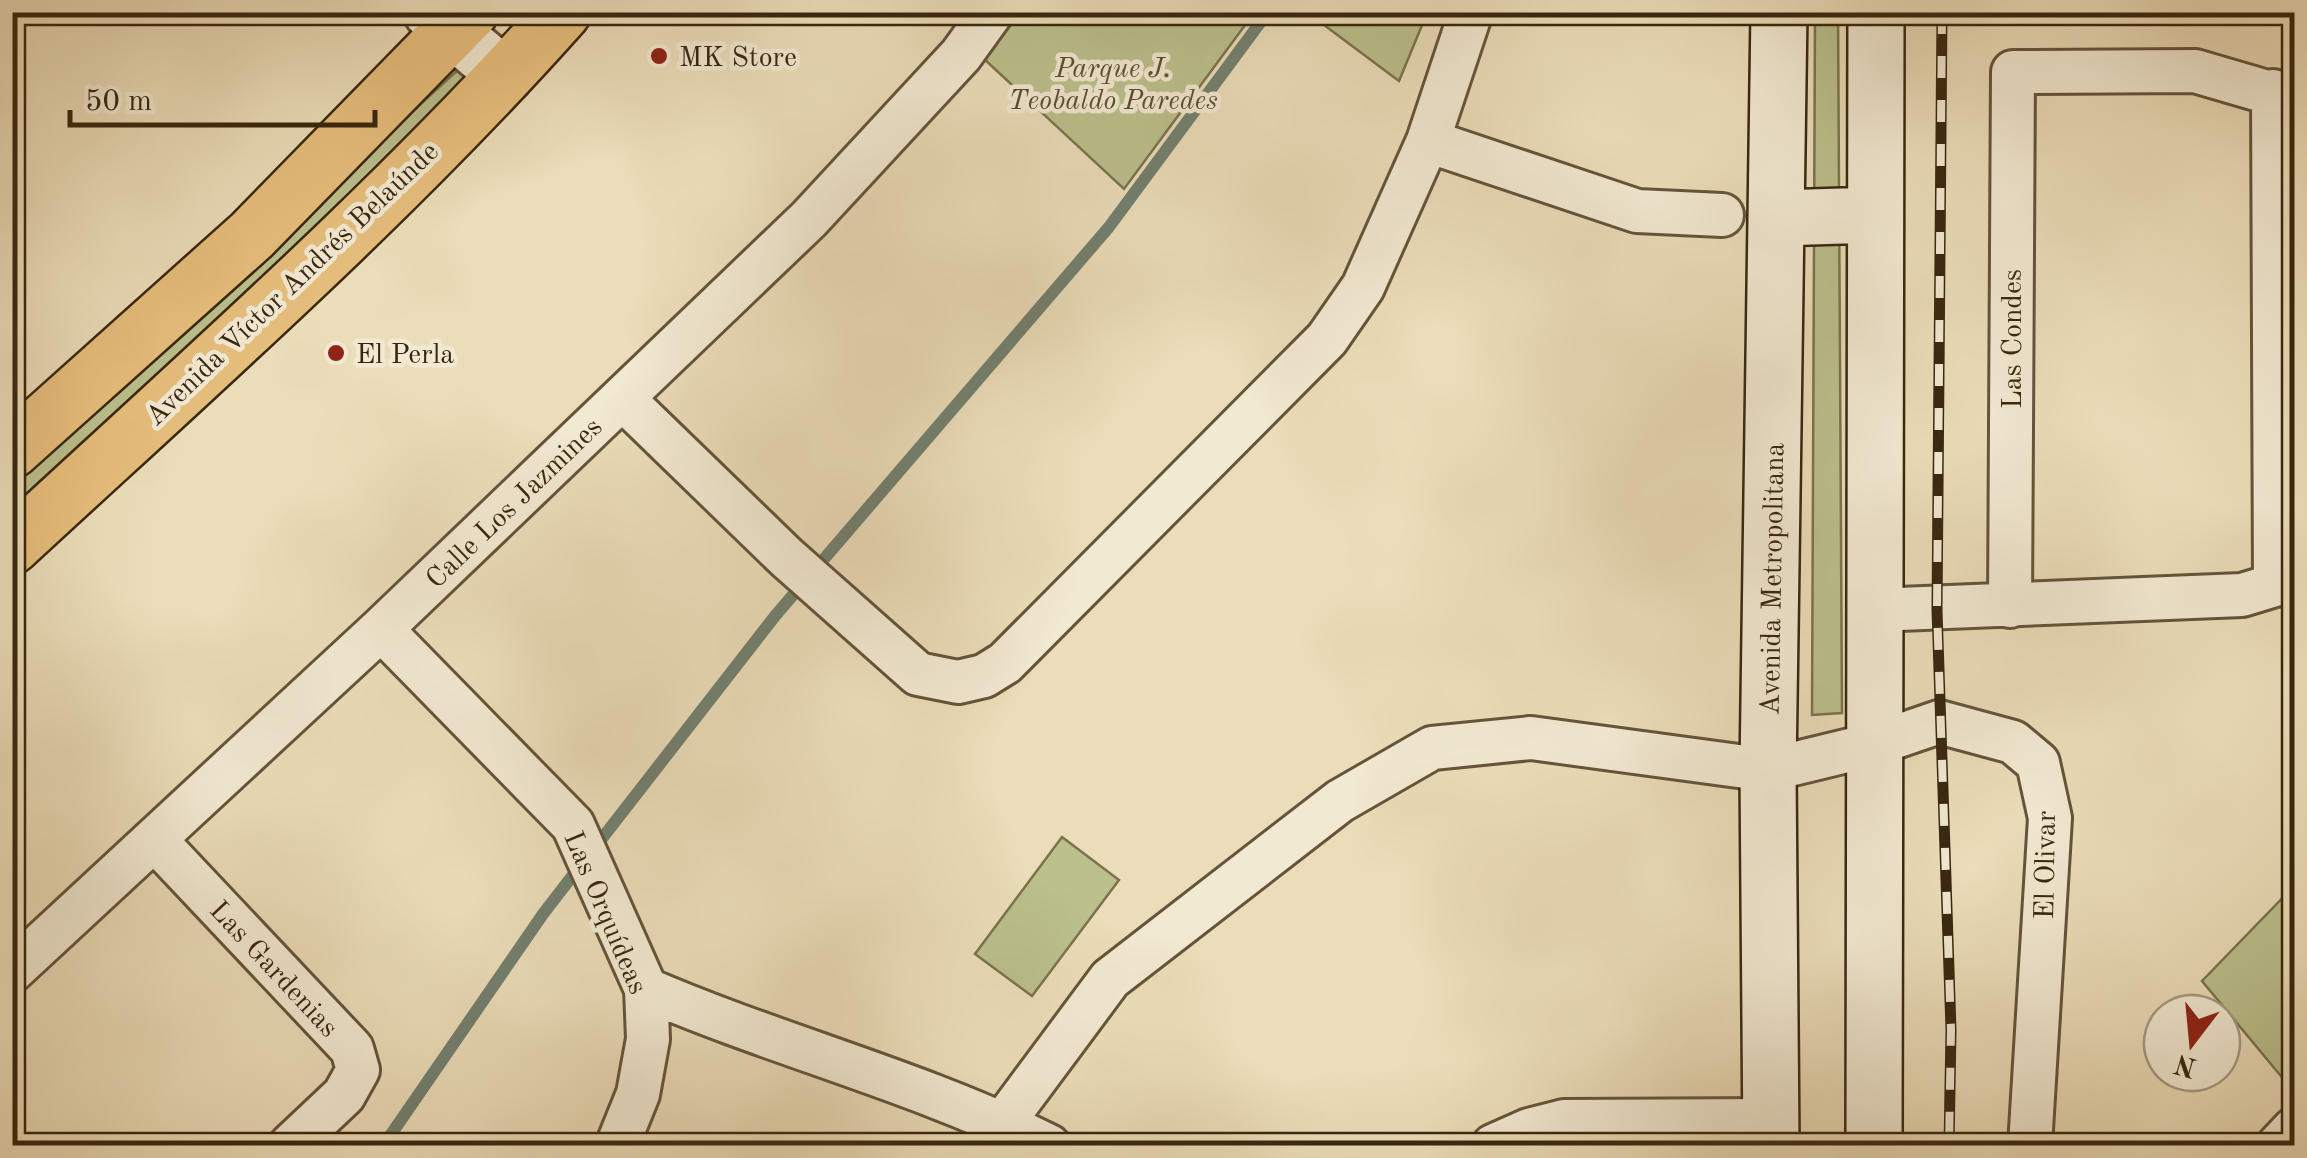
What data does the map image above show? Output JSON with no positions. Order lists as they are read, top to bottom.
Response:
{
  "streets": {
    "main road": ["Avenida Víctor Andrés Belaúnde", "Avenida Metropolitana"],
    "street": [
      "Las Condes",
      "Calle Los Jazmines",
      "El Olivar",
      "Las Orquídeas",
      "Las Gardenias"
    ]
  },
  "crossings": [
    ["Calle Los Jazmines", "Las Orquídeas"],
    ["Calle Los Jazmines", "Las Gardenias"],
    ["Avenida Metropolitana", "El Olivar"]
  ],
  "parks": ["Parque J. Teobaldo Paredes"],
  "places": ["MK Store", "El Perla"],
  "scale_bar": "50 m",
  "north": "bottom"
}
